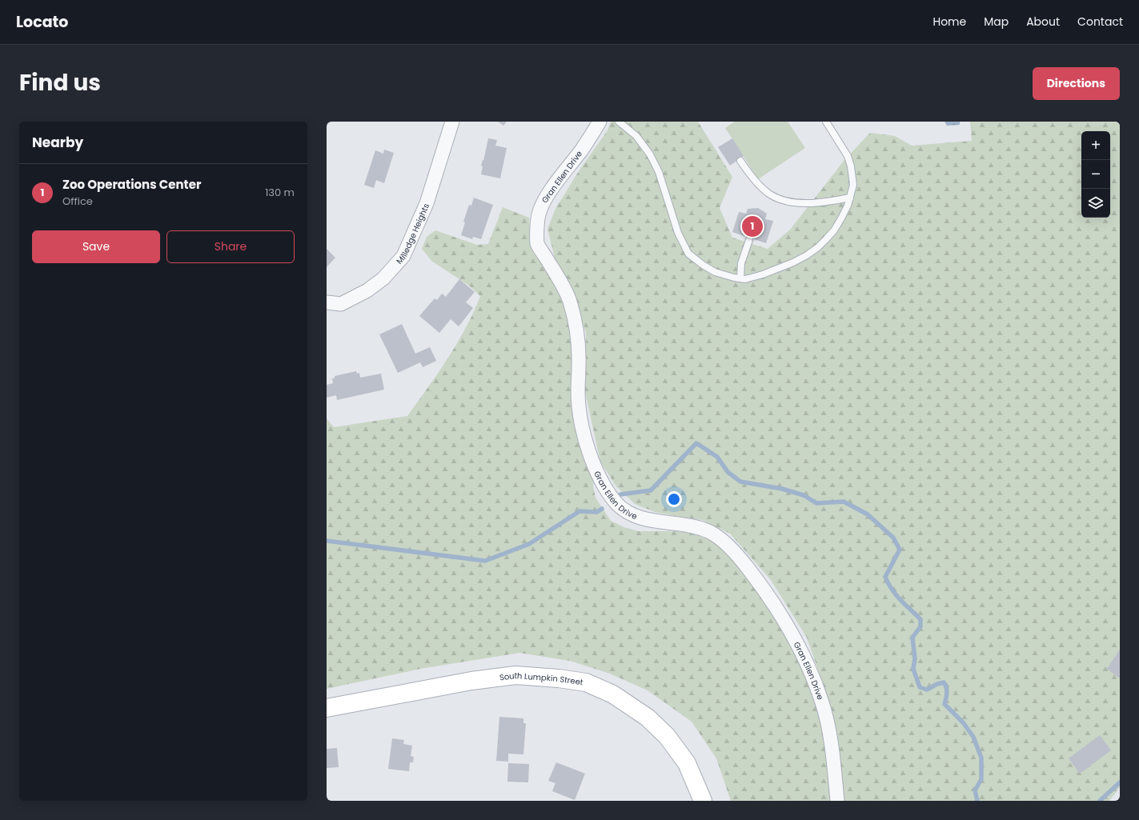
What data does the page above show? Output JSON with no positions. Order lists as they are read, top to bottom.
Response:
{
  "streets": {
    "main road": ["South Lumpkin Street"],
    "street": ["Gran Ellen Drive", "Milledge Heights"]
  },
  "page": {
    "header": "Locato",
    "nav": [
      "Home",
      "Map",
      "About",
      "Contact"
    ],
    "title": "Find us",
    "buttons": [
      "Directions",
      ["Save", "Share"]
    ],
    "heading": "Nearby",
    "map_buttons": ["+", "−"],
    "list": [
      {
        "mark": "1",
        "name": "Zoo Operations Center",
        "note": "Office",
        "value": "130 m"
      }
    ],
    "pins": "1"
  }
}
